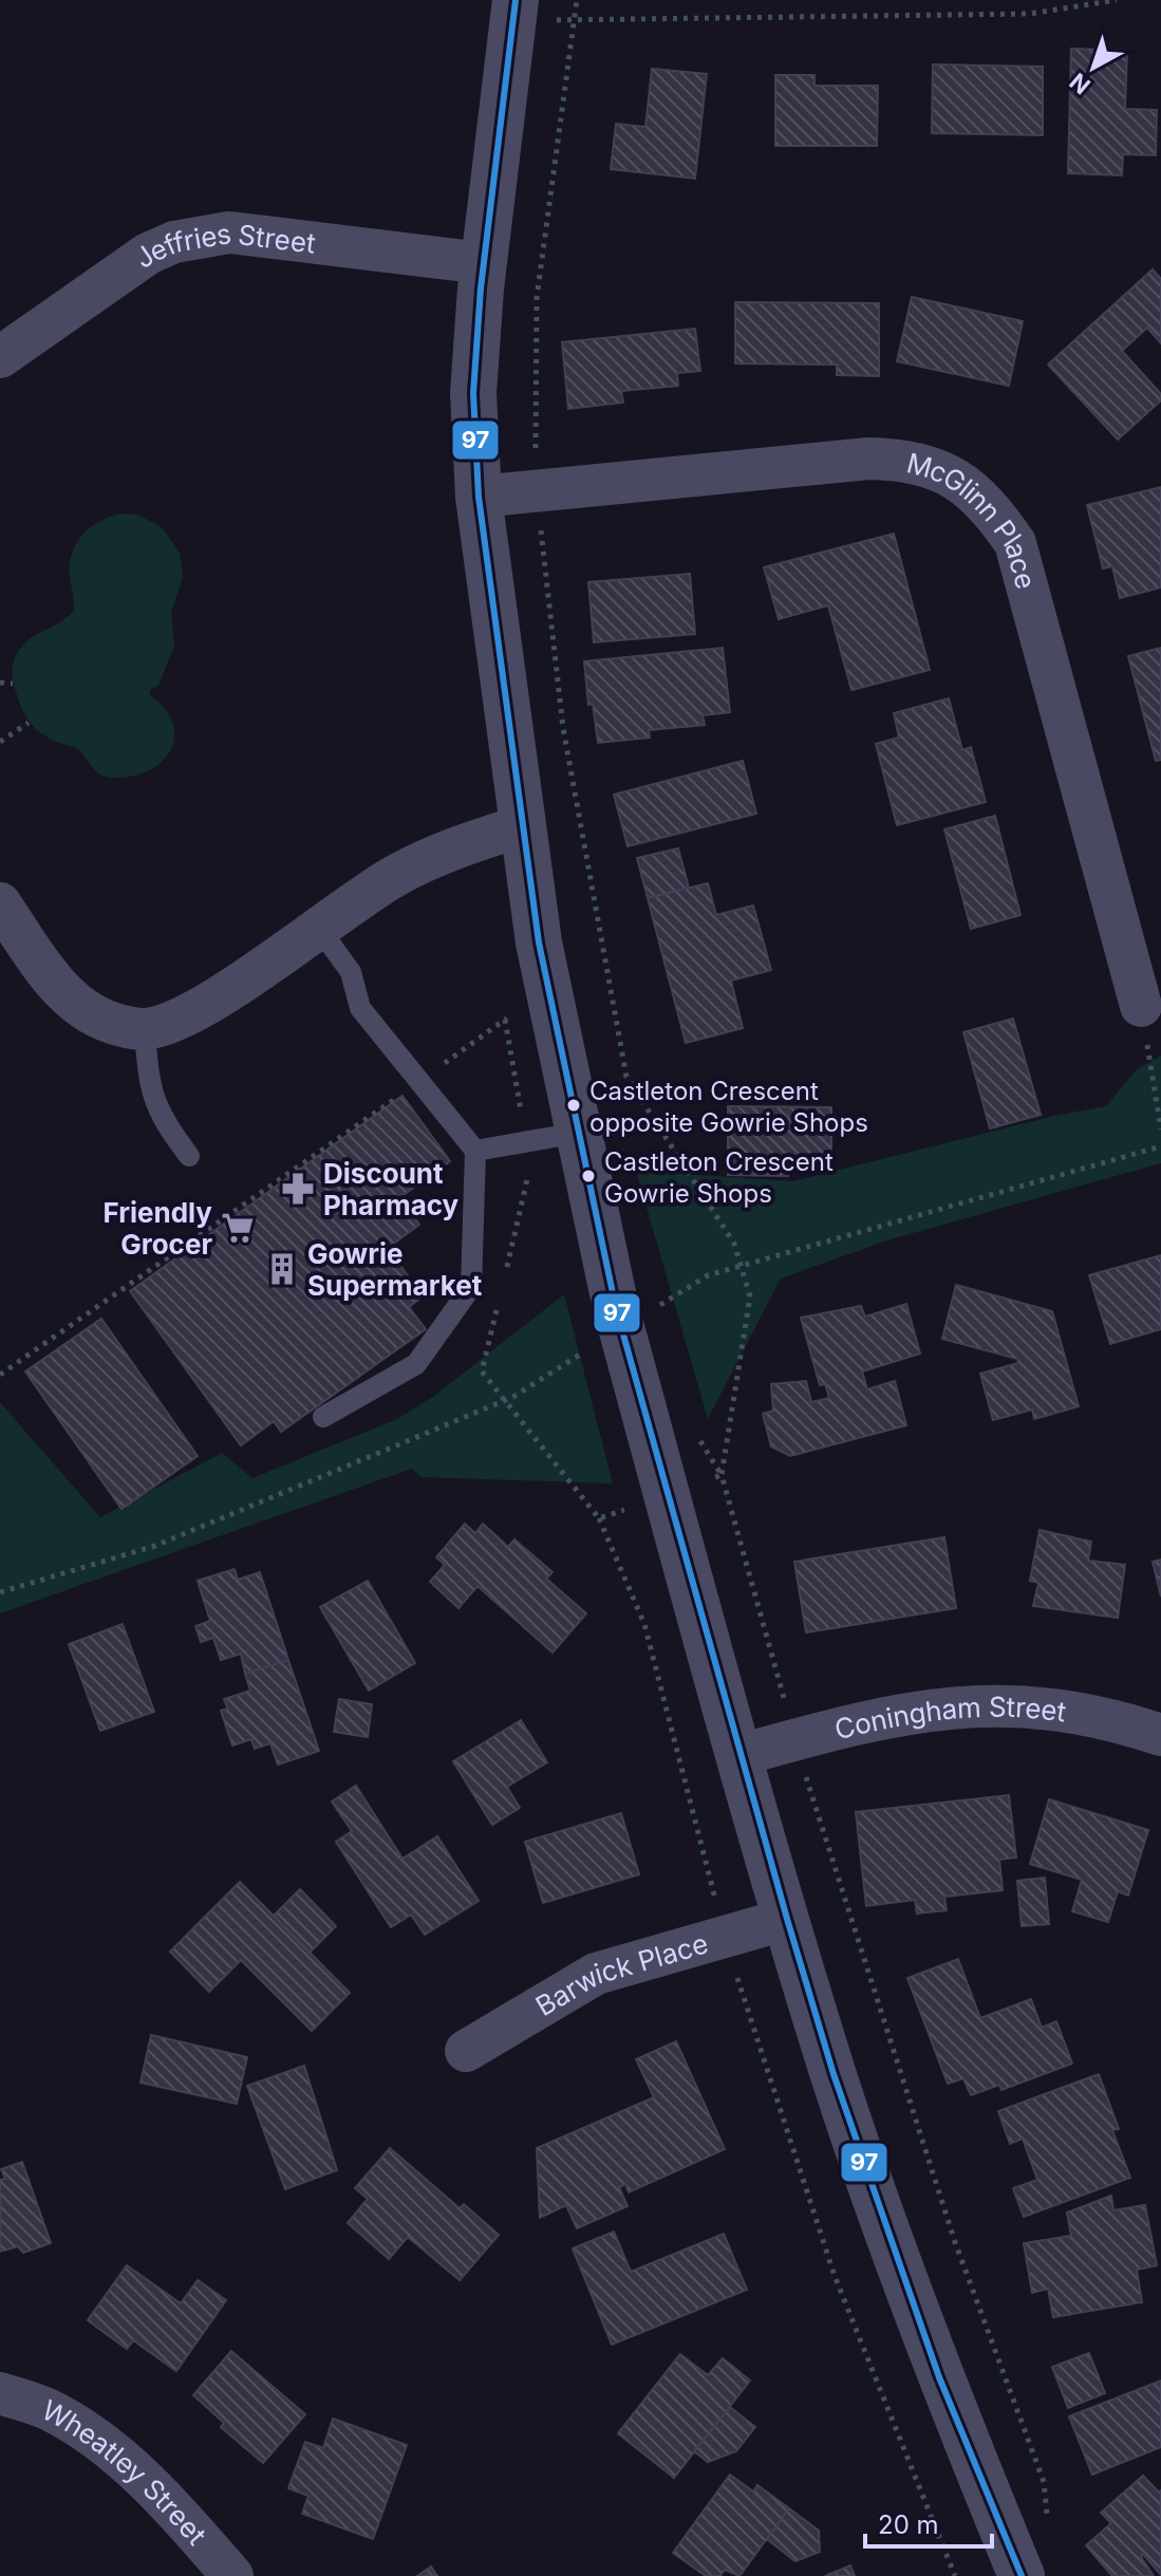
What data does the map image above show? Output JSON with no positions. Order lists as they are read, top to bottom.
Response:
{
  "streets": {
    "street": [
      "Jeffries Street",
      "McGlinn Place",
      "Coningham Street",
      "Barwick Place",
      "Wheatley Street"
    ]
  },
  "places": {
    "other": ["Castleton Crescent opposite Gowrie Shops", "Castleton Crescent Gowrie Shops"],
    "pharmacy": ["Discount Pharmacy"],
    "supermarket": ["Friendly Grocer"],
    "building": ["Gowrie Supermarket"]
  },
  "lines": ["transit line 97"],
  "scale_bar": "20 m",
  "north": "bottom left"
}
